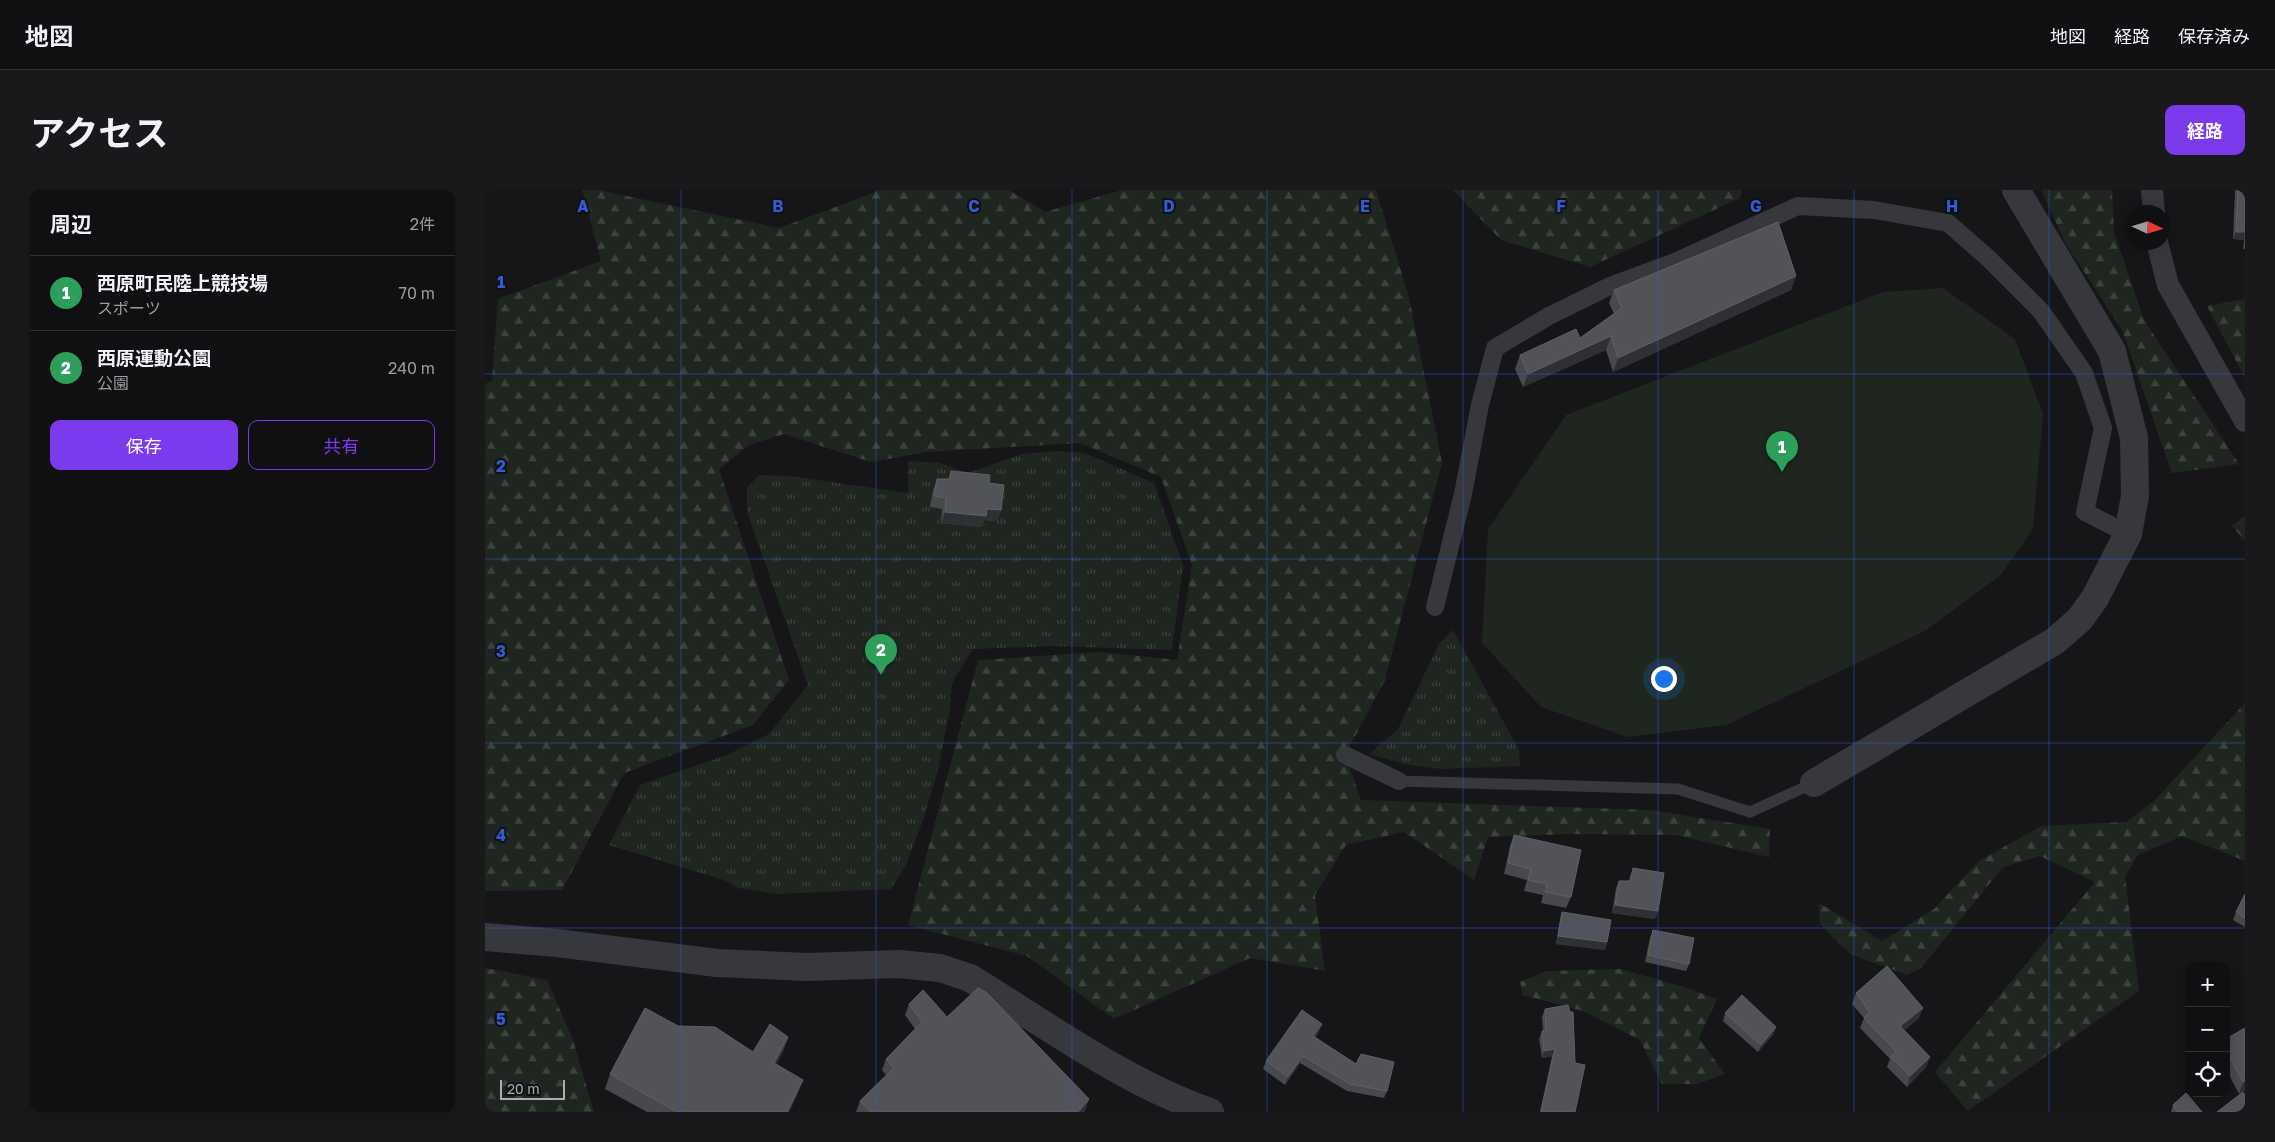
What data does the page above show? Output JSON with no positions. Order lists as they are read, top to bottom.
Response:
{
  "scale_bar": "20 m",
  "north": "right",
  "page": {
    "header": "地図",
    "nav": ["地図", "経路", "保存済み"],
    "title": "アクセス",
    "buttons": [
      "経路",
      ["保存", "共有"]
    ],
    "heading": ["周辺", "2件"],
    "list": [
      {
        "mark": "1",
        "name": "西原町民陸上競技場",
        "note": "スポーツ",
        "value": "70 m"
      },
      {
        "mark": "2",
        "name": "西原運動公園",
        "note": "公園",
        "value": "240 m"
      }
    ],
    "pins": ["1", "2"],
    "map_buttons": ["+", "−"],
    "scale": "20 m"
  },
  "grid": {
    "columns": [
      "A",
      "B",
      "C",
      "D",
      "E",
      "F",
      "G",
      "H"
    ],
    "rows": [
      "1",
      "2",
      "3",
      "4",
      "5"
    ]
  }
}
